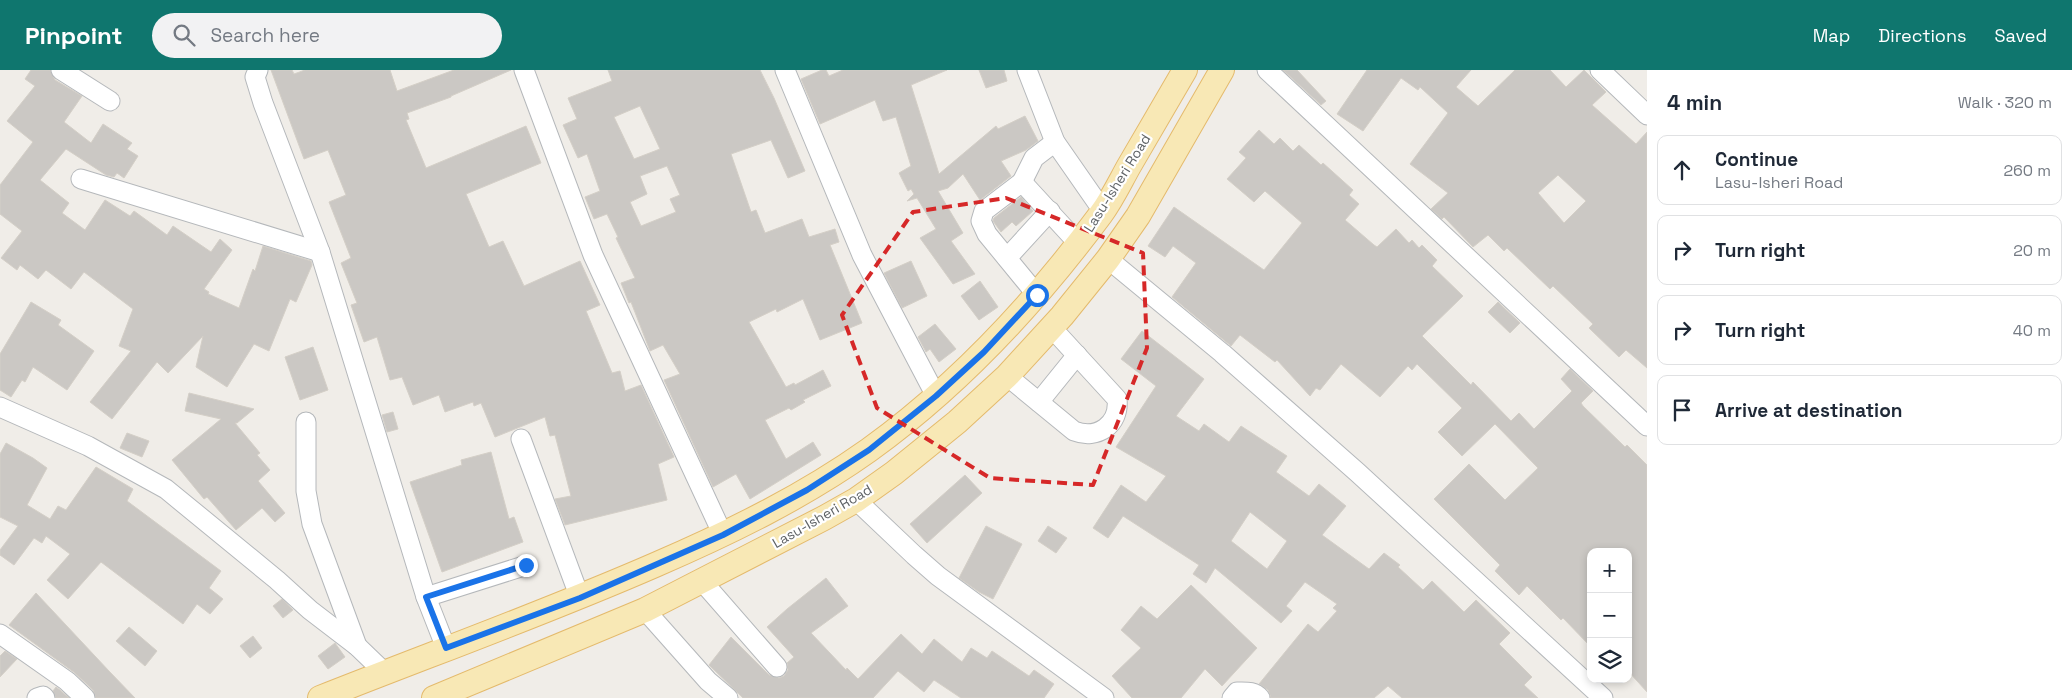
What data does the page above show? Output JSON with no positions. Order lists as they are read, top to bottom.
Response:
{
  "streets": {
    "main road": ["Lasu-Isheri Road"]
  },
  "page": {
    "header": "Pinpoint",
    "search": "Search here",
    "nav": ["Map", "Directions", "Saved"],
    "heading": ["4 min", "Walk · 320 m"],
    "list": [
      ["Continue", "Lasu-Isheri Road", "260 m"],
      ["Turn right", "20 m"],
      ["Turn right", "40 m"],
      "Arrive at destination"
    ],
    "map_buttons": ["+", "−"]
  }
}
